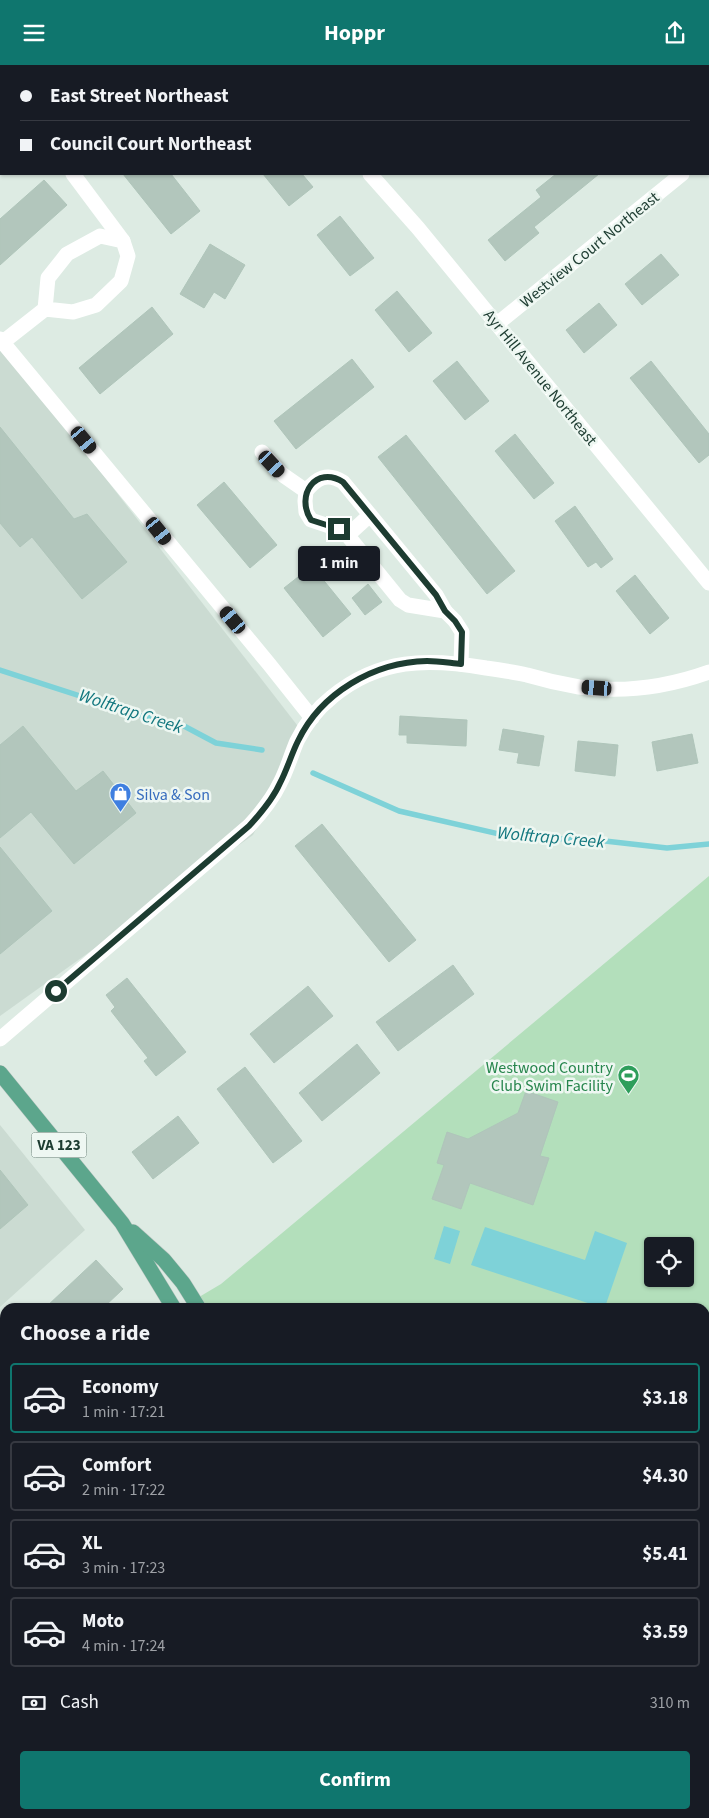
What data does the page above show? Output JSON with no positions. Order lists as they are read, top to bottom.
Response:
{
  "streets": {
    "main road": ["VA 123"],
    "street": ["Westview Court Northeast", "Ayr Hill Avenue Northeast"]
  },
  "crossings": [
    ["Westview Court Northeast", "Ayr Hill Avenue Northeast"]
  ],
  "water": ["Wolftrap Creek"],
  "places": {
    "shop": ["Silva & Son"],
    "sports": ["Westwood Country Club Swim Facility"]
  },
  "page": {
    "header": "Hoppr",
    "banner": ["East Street Northeast", "Council Court Northeast"],
    "bubble": "1 min",
    "heading": "Choose a ride",
    "list": [
      {
        "name": "Economy",
        "note": "1 min · 17:21",
        "value": "$3.18"
      },
      {
        "name": "Comfort",
        "note": "2 min · 17:22",
        "value": "$4.30"
      },
      {
        "name": "XL",
        "note": "3 min · 17:23",
        "value": "$5.41"
      },
      {
        "name": "Moto",
        "note": "4 min · 17:24",
        "value": "$3.59"
      }
    ],
    "pay": ["Cash", "310 m"],
    "buttons": "Confirm"
  }
}
